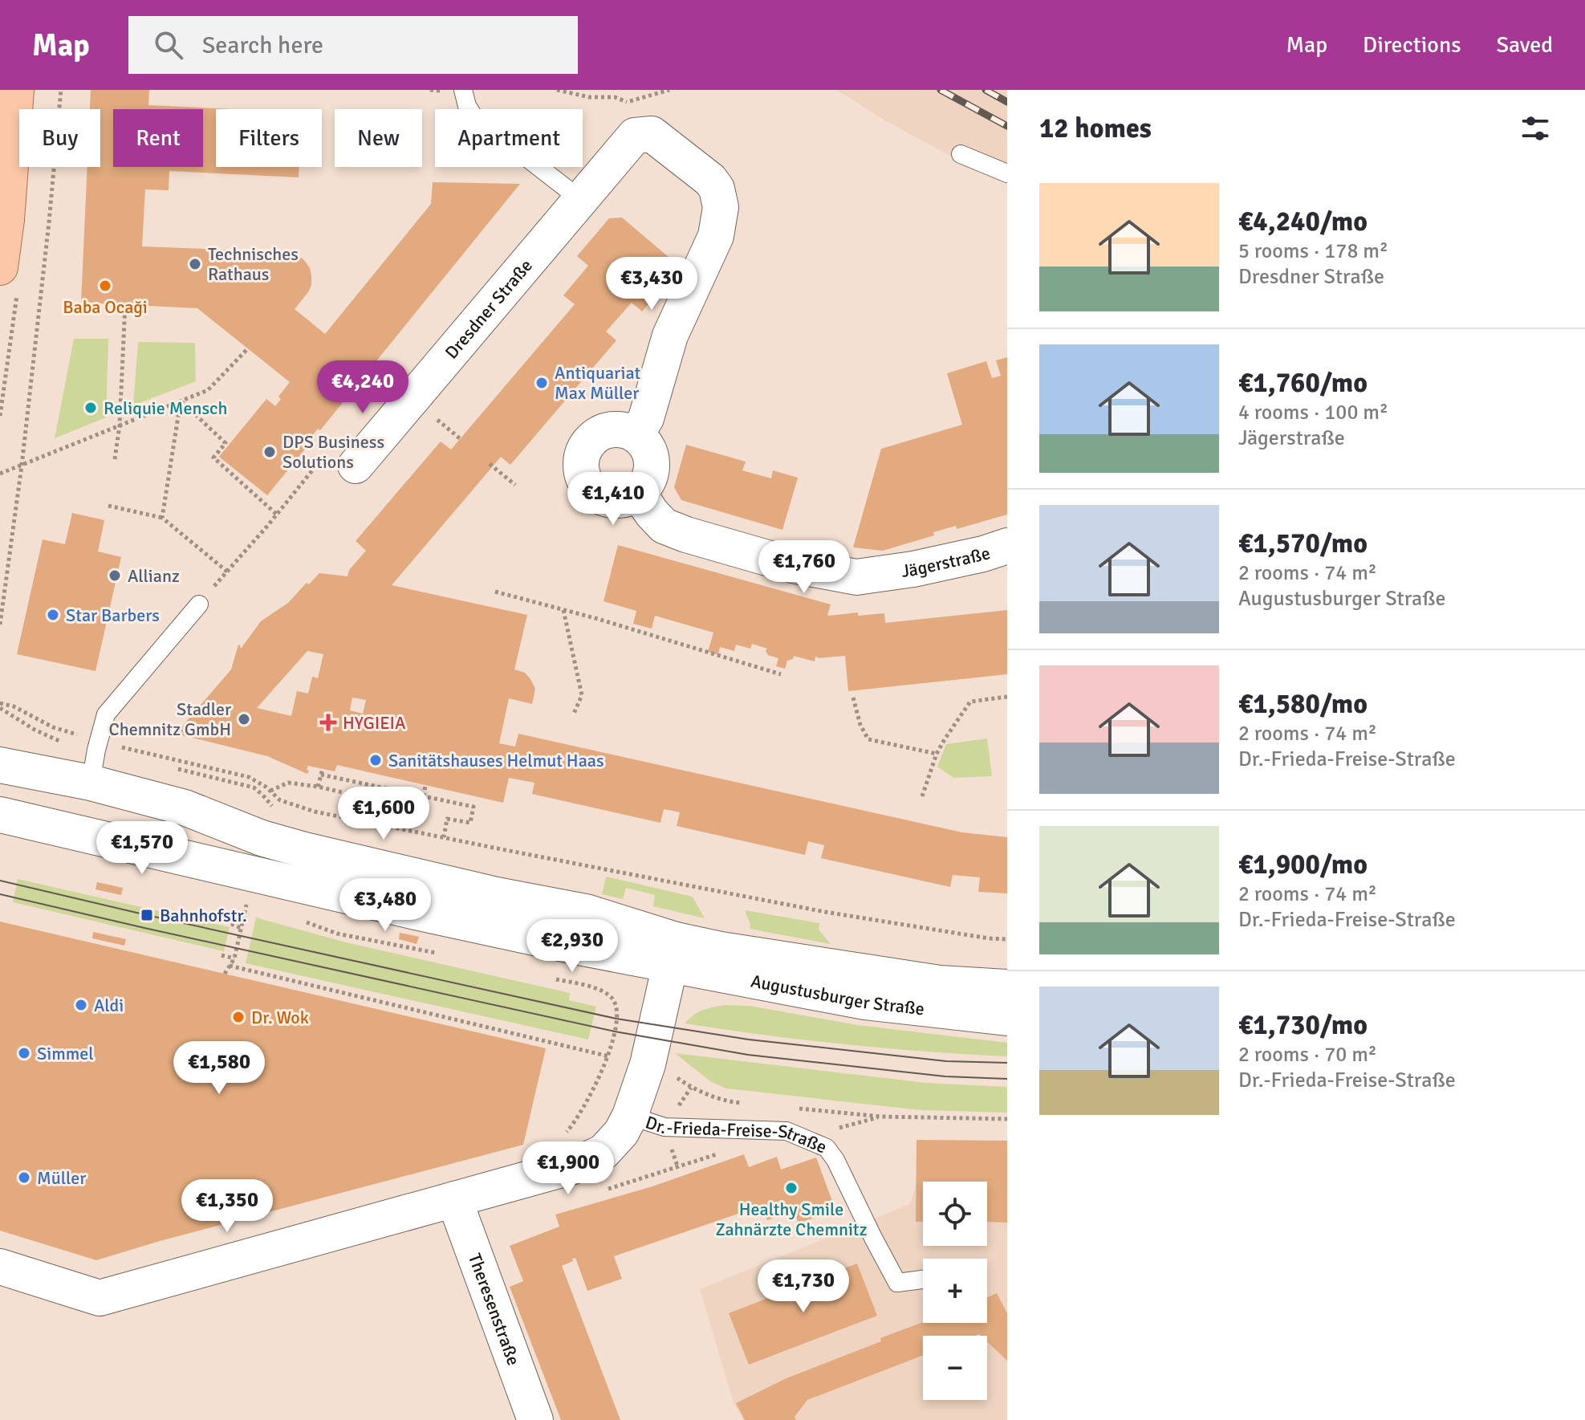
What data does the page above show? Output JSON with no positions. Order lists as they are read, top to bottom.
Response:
{
  "streets": {
    "street": [
      "Dresdner Straße",
      "Jägerstraße",
      "Augustusburger Straße",
      "Dr.-Frieda-Freise-Straße",
      "Theresenstraße"
    ]
  },
  "crossings": [
    ["Dresdner Straße", "Jägerstraße"],
    ["Dr.-Frieda-Freise-Straße", "Theresenstraße"]
  ],
  "places": {
    "other": [
      "Technisches Rathaus",
      "Baba Ocaği",
      "Antiquariat Max Müller",
      "Reliquie Mensch",
      "DPS Business Solutions",
      "Allianz",
      "Star Barbers",
      "Stadler Chemnitz GmbH",
      "Sanitätshauses Helmut Haas",
      "Aldi",
      "Dr. Wok",
      "Simmel",
      "Müller",
      "Healthy Smile Zahnärzte Chemnitz"
    ],
    "health": ["HYGIEIA"],
    "transit": ["Bahnhofstr."]
  },
  "page": {
    "header": "Map",
    "search": "Search here",
    "nav": ["Map", "Directions", "Saved"],
    "heading": "12 homes",
    "chip": [
      "Buy",
      "Rent",
      "Filters",
      "New",
      "Apartment"
    ],
    "list": [
      {
        "name": "€4,240/mo",
        "note": "5 rooms · 178 m² · Dresdner Straße"
      },
      {
        "name": "€1,760/mo",
        "note": "4 rooms · 100 m² · Jägerstraße"
      },
      {
        "name": "€1,570/mo",
        "note": "2 rooms · 74 m² · Augustusburger Straße"
      },
      {
        "name": "€1,580/mo",
        "note": "2 rooms · 74 m² · Dr.-Frieda-Freise-Straße"
      },
      {
        "name": "€1,900/mo",
        "note": "2 rooms · 74 m² · Dr.-Frieda-Freise-Straße"
      },
      {
        "name": "€1,730/mo",
        "note": "2 rooms · 70 m² · Dr.-Frieda-Freise-Straße"
      }
    ],
    "price": [
      "€3,430",
      "€4,240",
      "€1,410",
      "€1,760",
      "€1,600",
      "€1,570",
      "€3,480",
      "€2,930",
      "€1,580",
      "€1,900",
      "€1,350",
      "€1,730"
    ],
    "map_buttons": ["+", "−"]
  }
}
